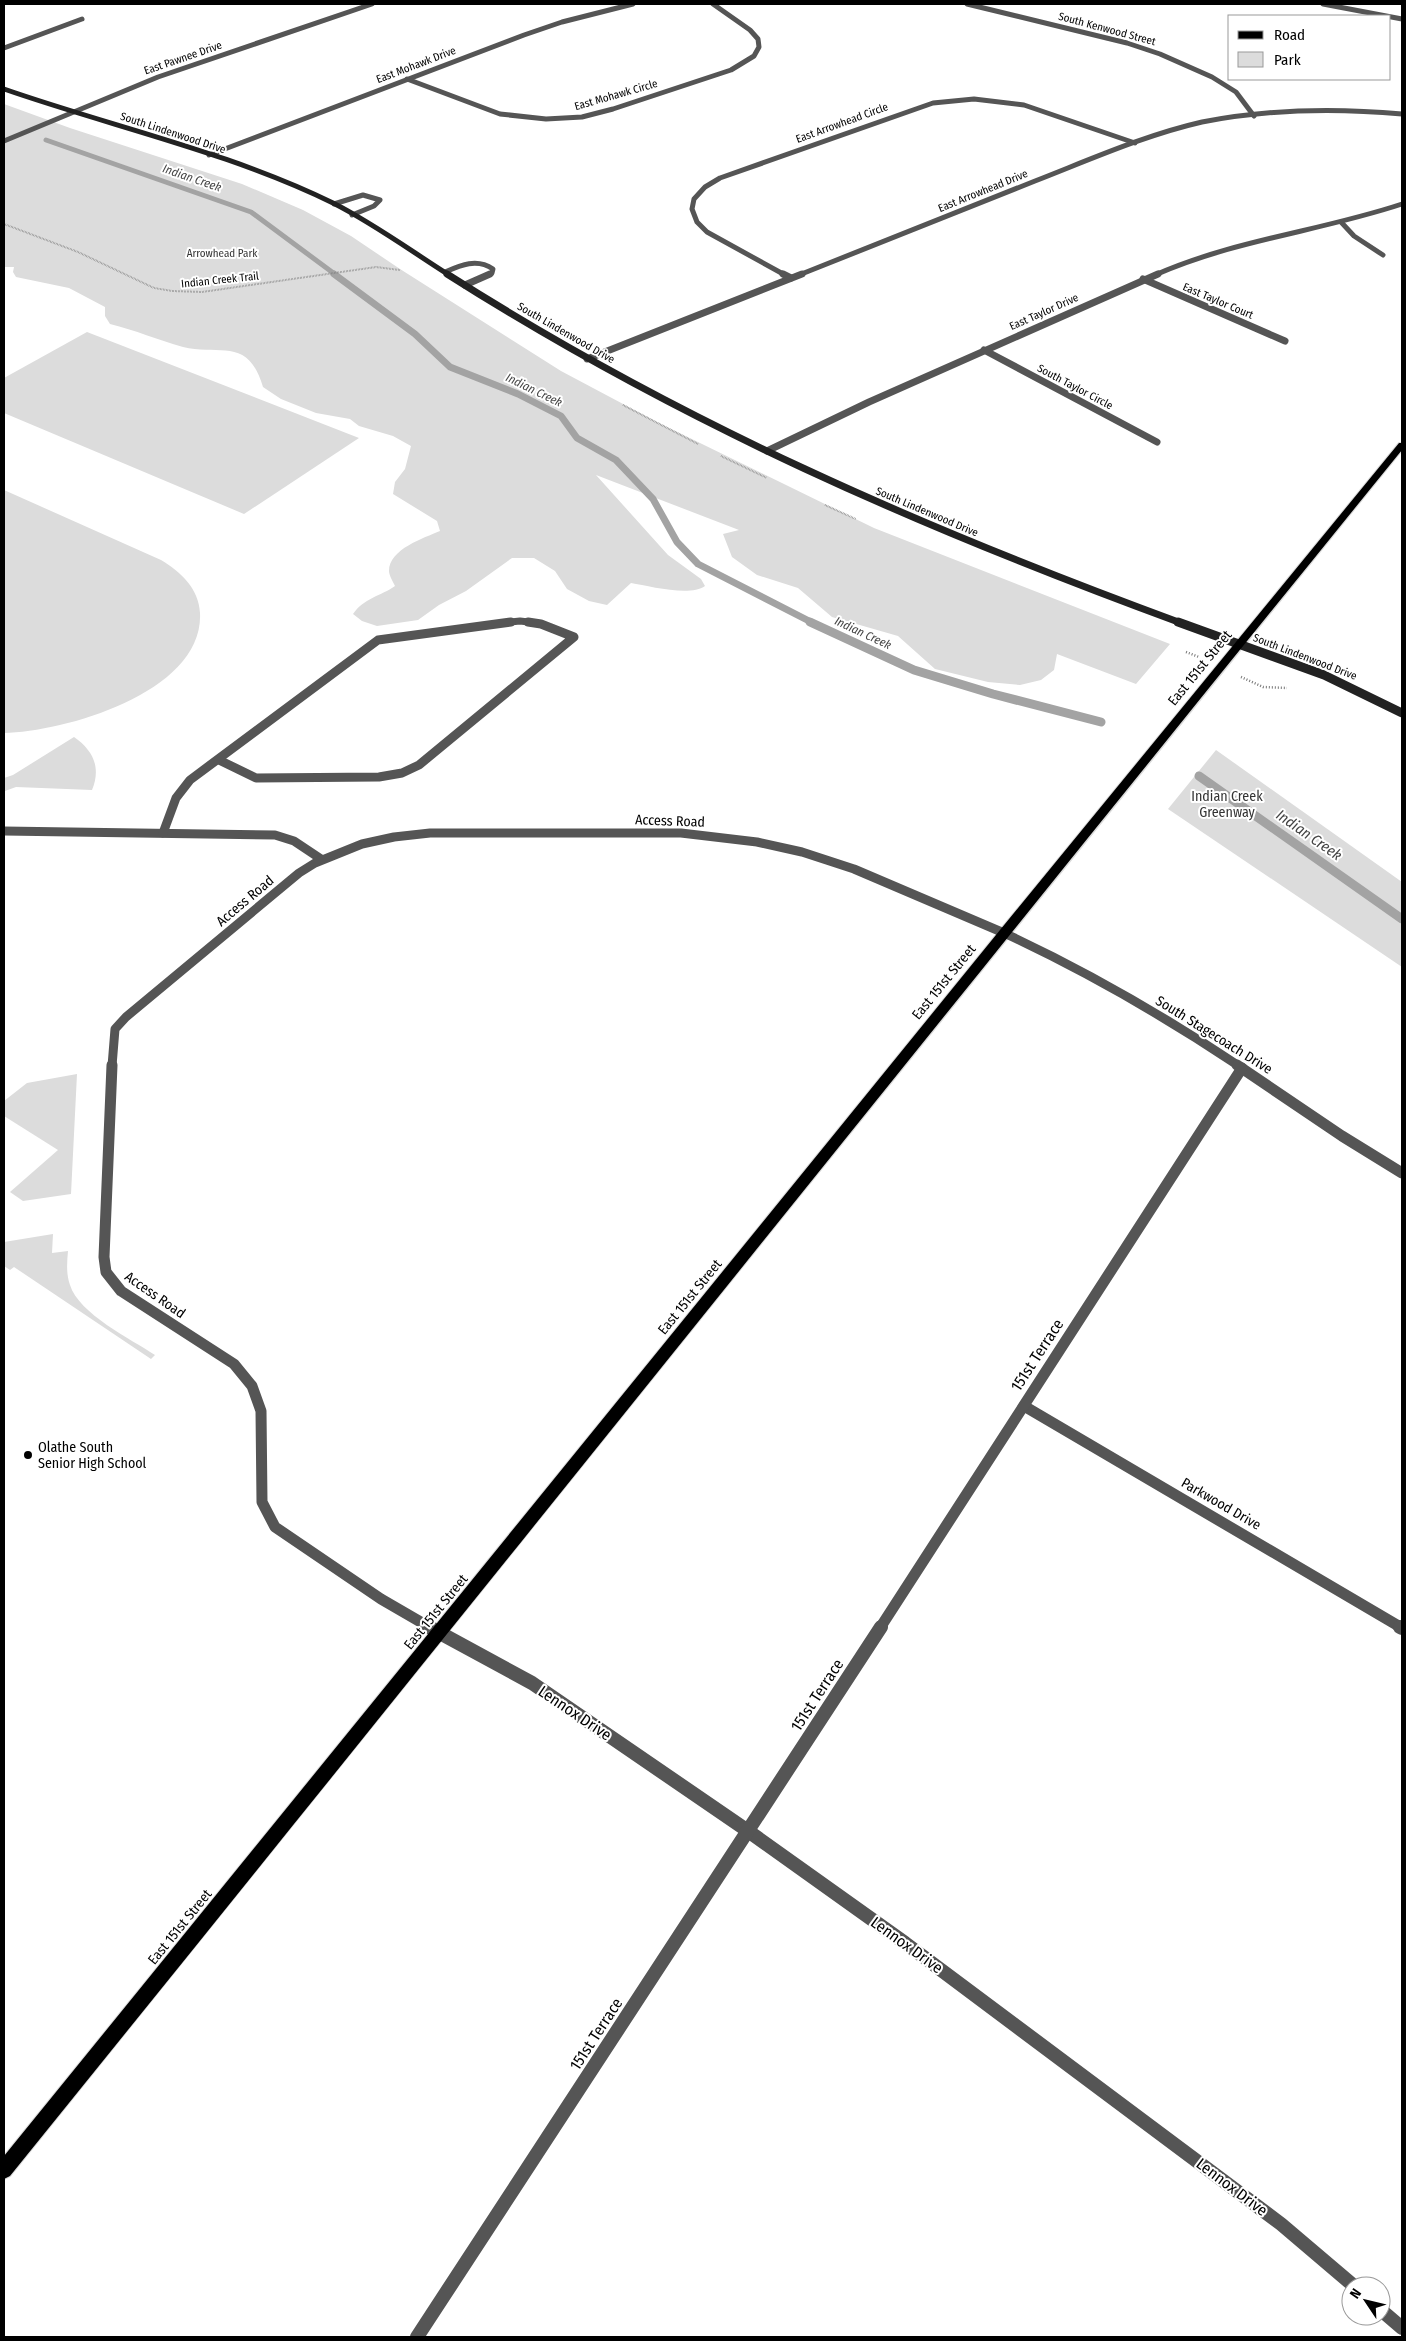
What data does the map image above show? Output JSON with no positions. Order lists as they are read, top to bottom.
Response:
{
  "streets": {
    "main road": ["East 151st Street"],
    "street": [
      "South Kenwood Street",
      "East Pawnee Drive",
      "East Mohawk Drive",
      "East Mohawk Circle",
      "East Arrowhead Circle",
      "South Lindenwood Drive",
      "East Arrowhead Drive",
      "East Taylor Court",
      "East Taylor Drive",
      "South Taylor Circle",
      "Access Road",
      "South Stagecoach Drive",
      "151st Terrace",
      "Parkwood Drive",
      "Lennox Drive"
    ],
    "path": ["Indian Creek Trail"]
  },
  "crossings": [
    ["South Kenwood Street", "East Arrowhead Drive"],
    ["East Pawnee Drive", "South Lindenwood Drive"],
    ["East Mohawk Drive", "East Mohawk Circle"],
    ["East Mohawk Drive", "South Lindenwood Drive"],
    ["East Arrowhead Circle", "East Arrowhead Drive"],
    ["South Lindenwood Drive", "East Arrowhead Drive"],
    ["South Lindenwood Drive", "East Taylor Drive"],
    ["South Lindenwood Drive", "East 151st Street"],
    ["East Taylor Court", "East Taylor Drive"],
    ["East Taylor Drive", "South Taylor Circle"],
    ["East 151st Street", "Access Road"],
    ["East 151st Street", "South Stagecoach Drive"],
    ["East 151st Street", "Lennox Drive"],
    ["Access Road", "South Stagecoach Drive"],
    ["Access Road", "Lennox Drive"],
    ["South Stagecoach Drive", "151st Terrace"],
    ["151st Terrace", "Parkwood Drive"],
    ["151st Terrace", "Lennox Drive"]
  ],
  "water": ["Indian Creek"],
  "parks": ["Arrowhead Park", "Indian Creek Greenway"],
  "places": ["Olathe South Senior High School"],
  "legend": ["Road", "Park"],
  "north": "top left"
}
